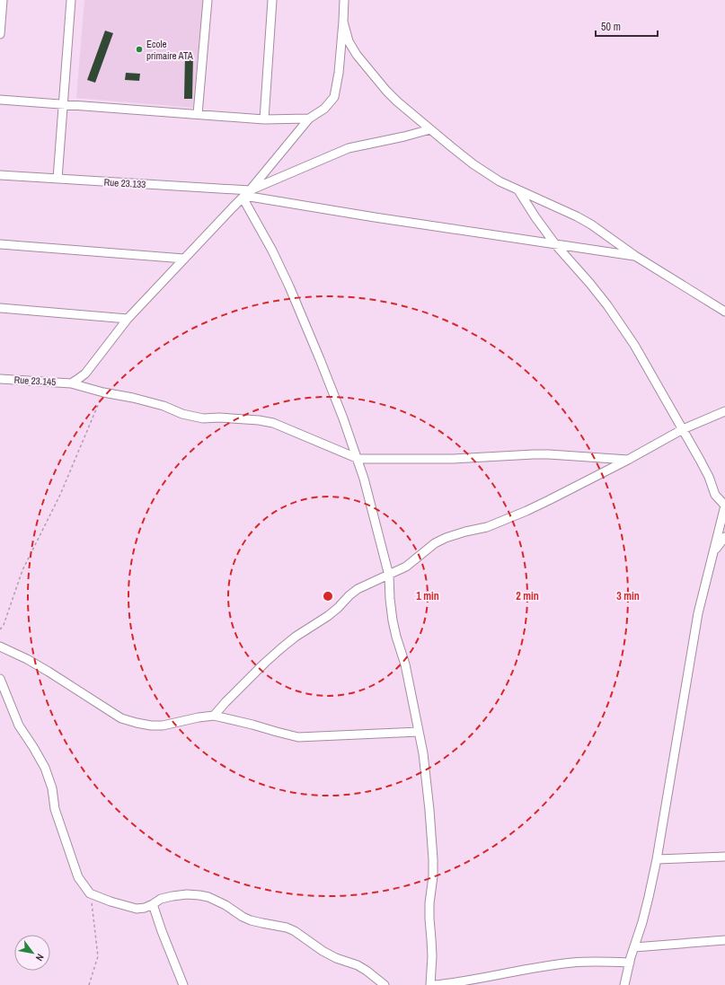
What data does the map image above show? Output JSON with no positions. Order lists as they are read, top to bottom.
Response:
{
  "streets": {
    "street": ["Rue 23.133", "Rue 23.145"]
  },
  "places": ["Ecole primaire ATA"],
  "scale_bar": "50 m",
  "north": "bottom right",
  "rings": ["1 min", "2 min", "3 min"]
}
